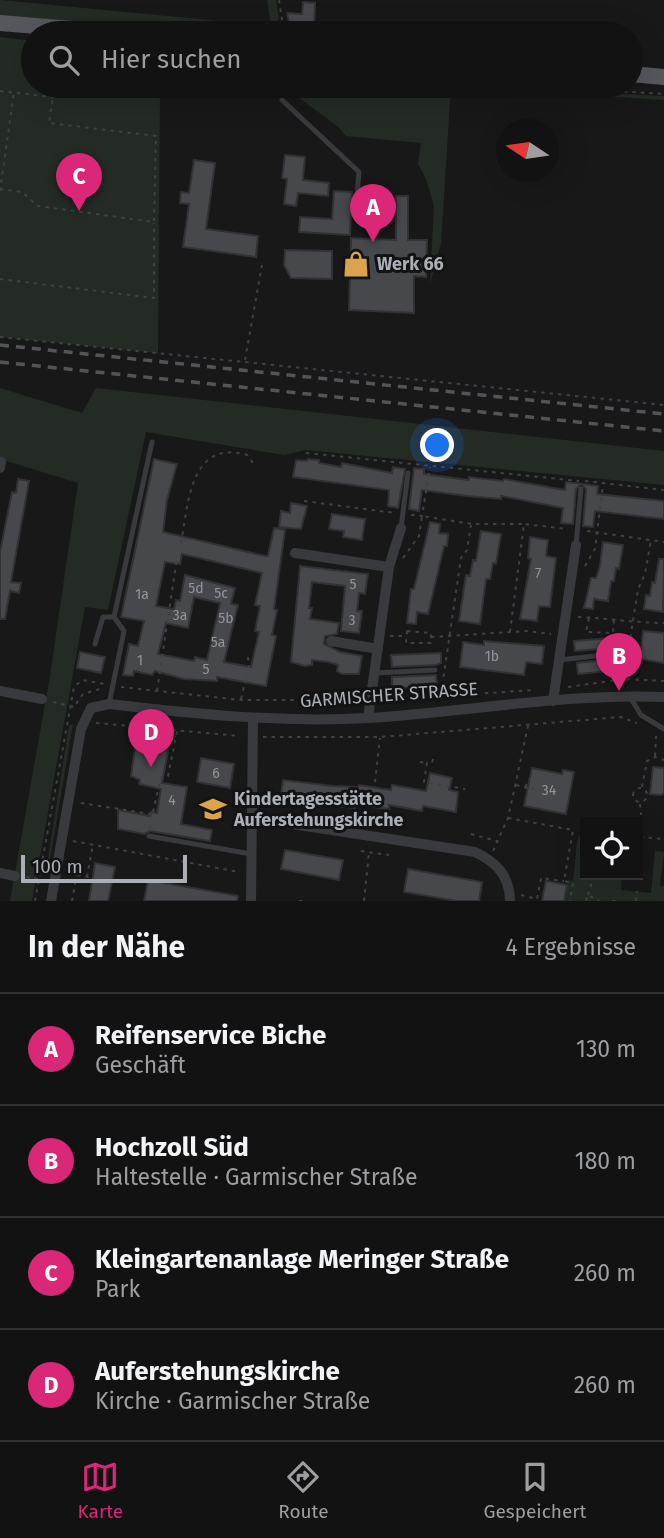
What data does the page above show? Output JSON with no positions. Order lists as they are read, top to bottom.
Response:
{
  "streets": {
    "street": ["GARMISCHER STRASSE"]
  },
  "places": {
    "shop": ["Werk 66"],
    "school or university": ["Kindertagesstätte Auferstehungskirche"]
  },
  "house_numbers": [
    "7",
    "5",
    "5d",
    "5c",
    "1a",
    "3a",
    "5b",
    "3",
    "5a",
    "1b",
    "1",
    "5",
    "6",
    "34",
    "4"
  ],
  "scale_bar": "100 m",
  "north": "left",
  "page": {
    "search": "Hier suchen",
    "pins": [
      "C",
      "A",
      "B",
      "D"
    ],
    "scale": "100 m",
    "heading": ["In der Nähe", "4 Ergebnisse"],
    "list": [
      {
        "mark": "A",
        "name": "Reifenservice Biche",
        "note": "Geschäft",
        "value": "130 m"
      },
      {
        "mark": "B",
        "name": "Hochzoll Süd",
        "note": "Haltestelle · Garmischer Straße",
        "value": "180 m"
      },
      {
        "mark": "C",
        "name": "Kleingartenanlage Meringer Straße",
        "note": "Park",
        "value": "260 m"
      },
      {
        "mark": "D",
        "name": "Auferstehungskirche",
        "note": "Kirche · Garmischer Straße",
        "value": "260 m"
      }
    ],
    "nav": ["Karte", "Route", "Gespeichert"]
  }
}
